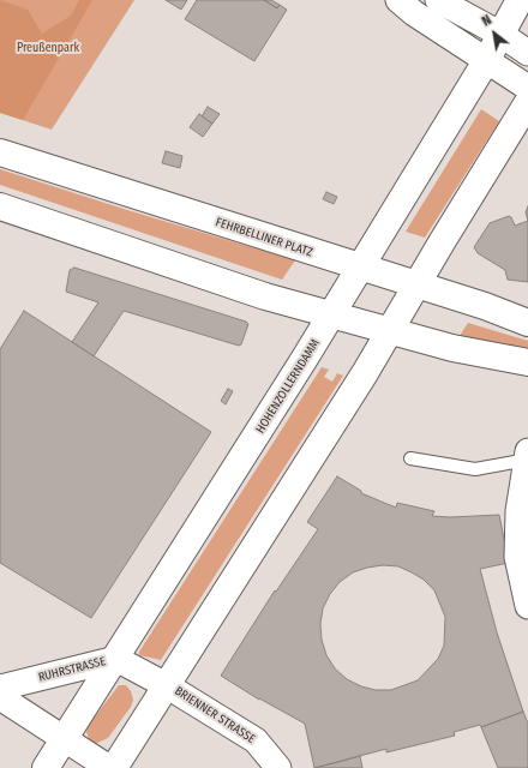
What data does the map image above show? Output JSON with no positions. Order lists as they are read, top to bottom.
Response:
{
  "streets": {
    "main road": ["FEHRBELLINER PLATZ", "HOHENZOLLERNDAMM"],
    "street": ["RUHRSTRASSE", "BRIENNER STRASSE"]
  },
  "crossings": [
    ["FEHRBELLINER PLATZ", "HOHENZOLLERNDAMM"],
    ["HOHENZOLLERNDAMM", "RUHRSTRASSE"],
    ["RUHRSTRASSE", "BRIENNER STRASSE"]
  ],
  "parks": ["Preußenpark"],
  "north": "top left"
}
